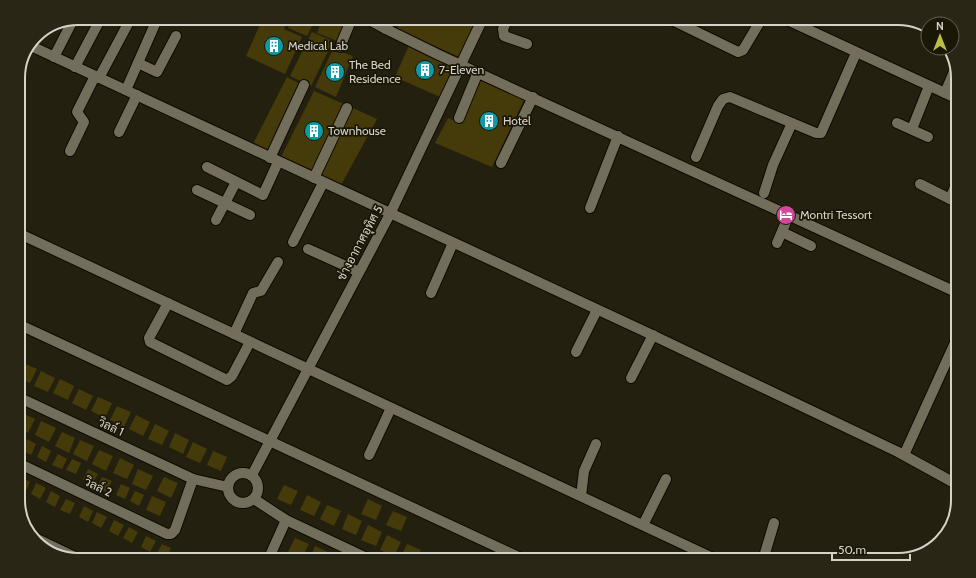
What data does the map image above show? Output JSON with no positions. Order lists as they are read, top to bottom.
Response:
{
  "streets": {
    "street": ["ช่างอากาศอุทิศ 5", "วิลล์ 1", "วิลล์ 2"]
  },
  "crossings": [
    ["ช่างอากาศอุทิศ 5", "วิลล์ 1"],
    ["วิลล์ 1", "วิลล์ 2"]
  ],
  "places": {
    "building": [
      "Medical Lab",
      "7-Eleven",
      "The Bed Residence",
      "Hotel",
      "Townhouse"
    ],
    "hotel": ["Montri Tessort"]
  },
  "scale_bar": "50 m",
  "north": "top"
}
